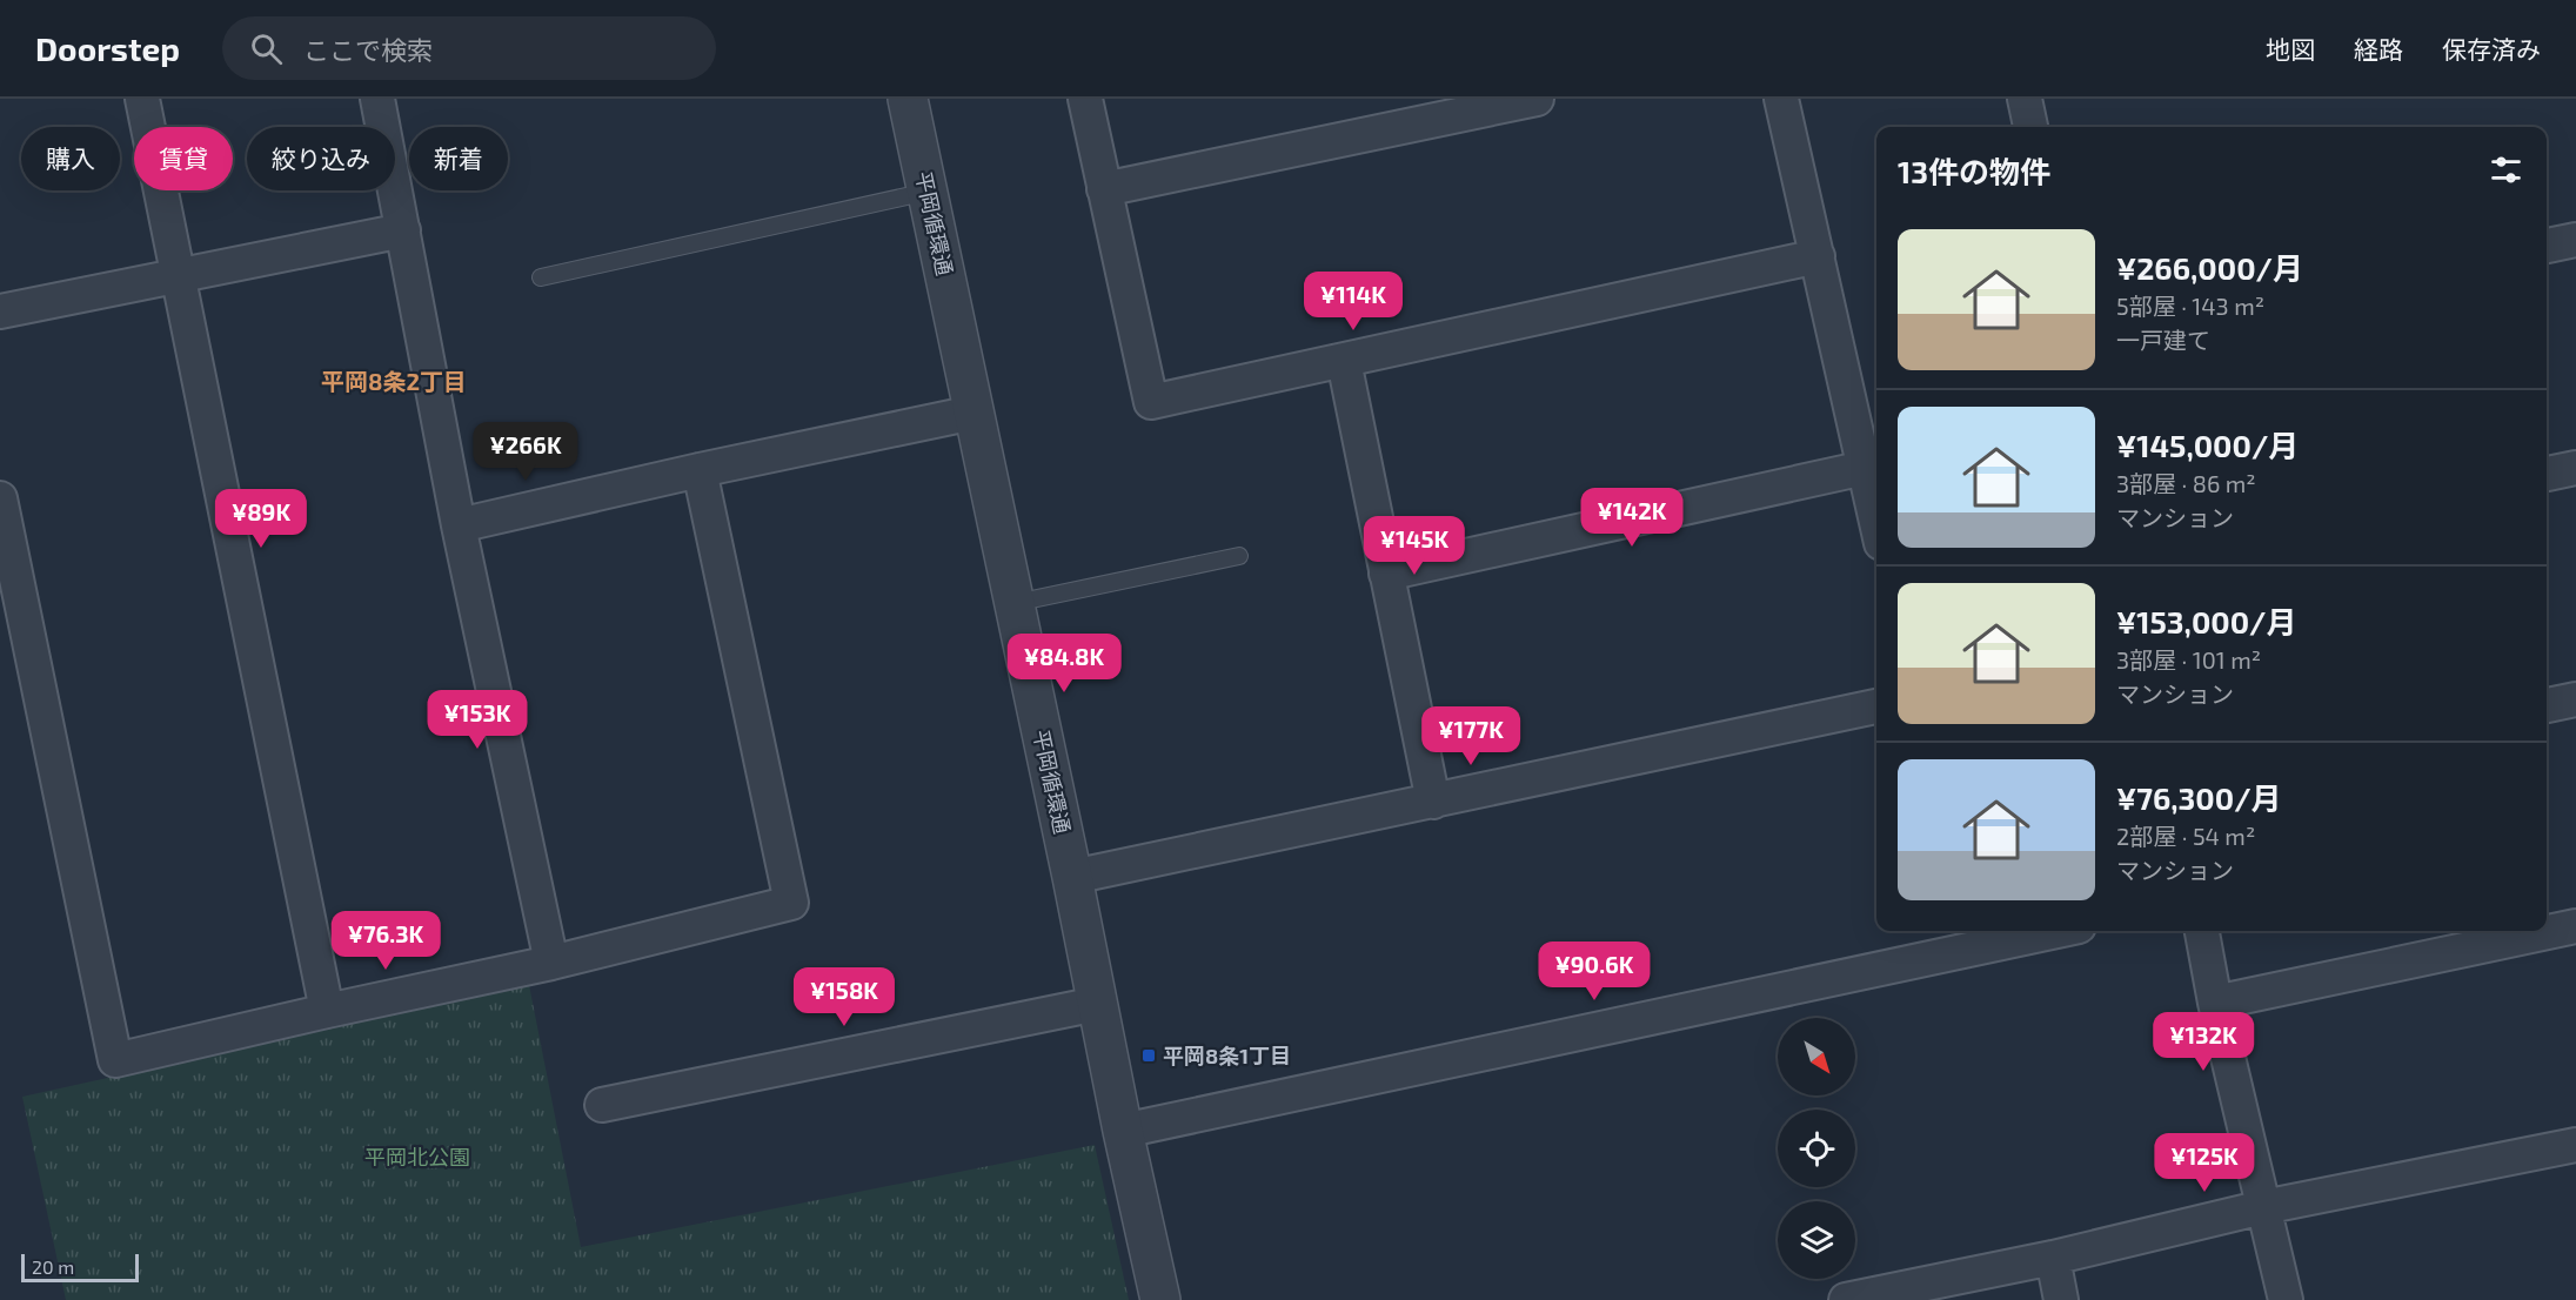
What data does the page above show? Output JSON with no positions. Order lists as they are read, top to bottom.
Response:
{
  "streets": {
    "street": ["平岡循環通"]
  },
  "districts": ["平岡8条2丁目"],
  "parks": ["平岡北公園"],
  "places": {
    "transit": ["平岡8条1丁目"]
  },
  "scale_bar": "20 m",
  "north": "bottom right",
  "page": {
    "header": "Doorstep",
    "search": "ここで検索",
    "nav": ["地図", "経路", "保存済み"],
    "chip": [
      "購入",
      "賃貸",
      "絞り込み",
      "新着"
    ],
    "heading": "13件の物件",
    "list": [
      {
        "name": "¥266,000/月",
        "note": "5部屋 · 143 m² · 一戸建て"
      },
      {
        "name": "¥145,000/月",
        "note": "3部屋 · 86 m² · マンション"
      },
      {
        "name": "¥153,000/月",
        "note": "3部屋 · 101 m² · マンション"
      },
      {
        "name": "¥76,300/月",
        "note": "2部屋 · 54 m² · マンション"
      }
    ],
    "price": [
      "¥114K",
      "¥266K",
      "¥142K",
      "¥89K",
      "¥145K",
      "¥84.8K",
      "¥153K",
      "¥177K",
      "¥76.3K",
      "¥90.6K",
      "¥158K",
      "¥132K",
      "¥125K"
    ],
    "scale": "20 m"
  }
}
